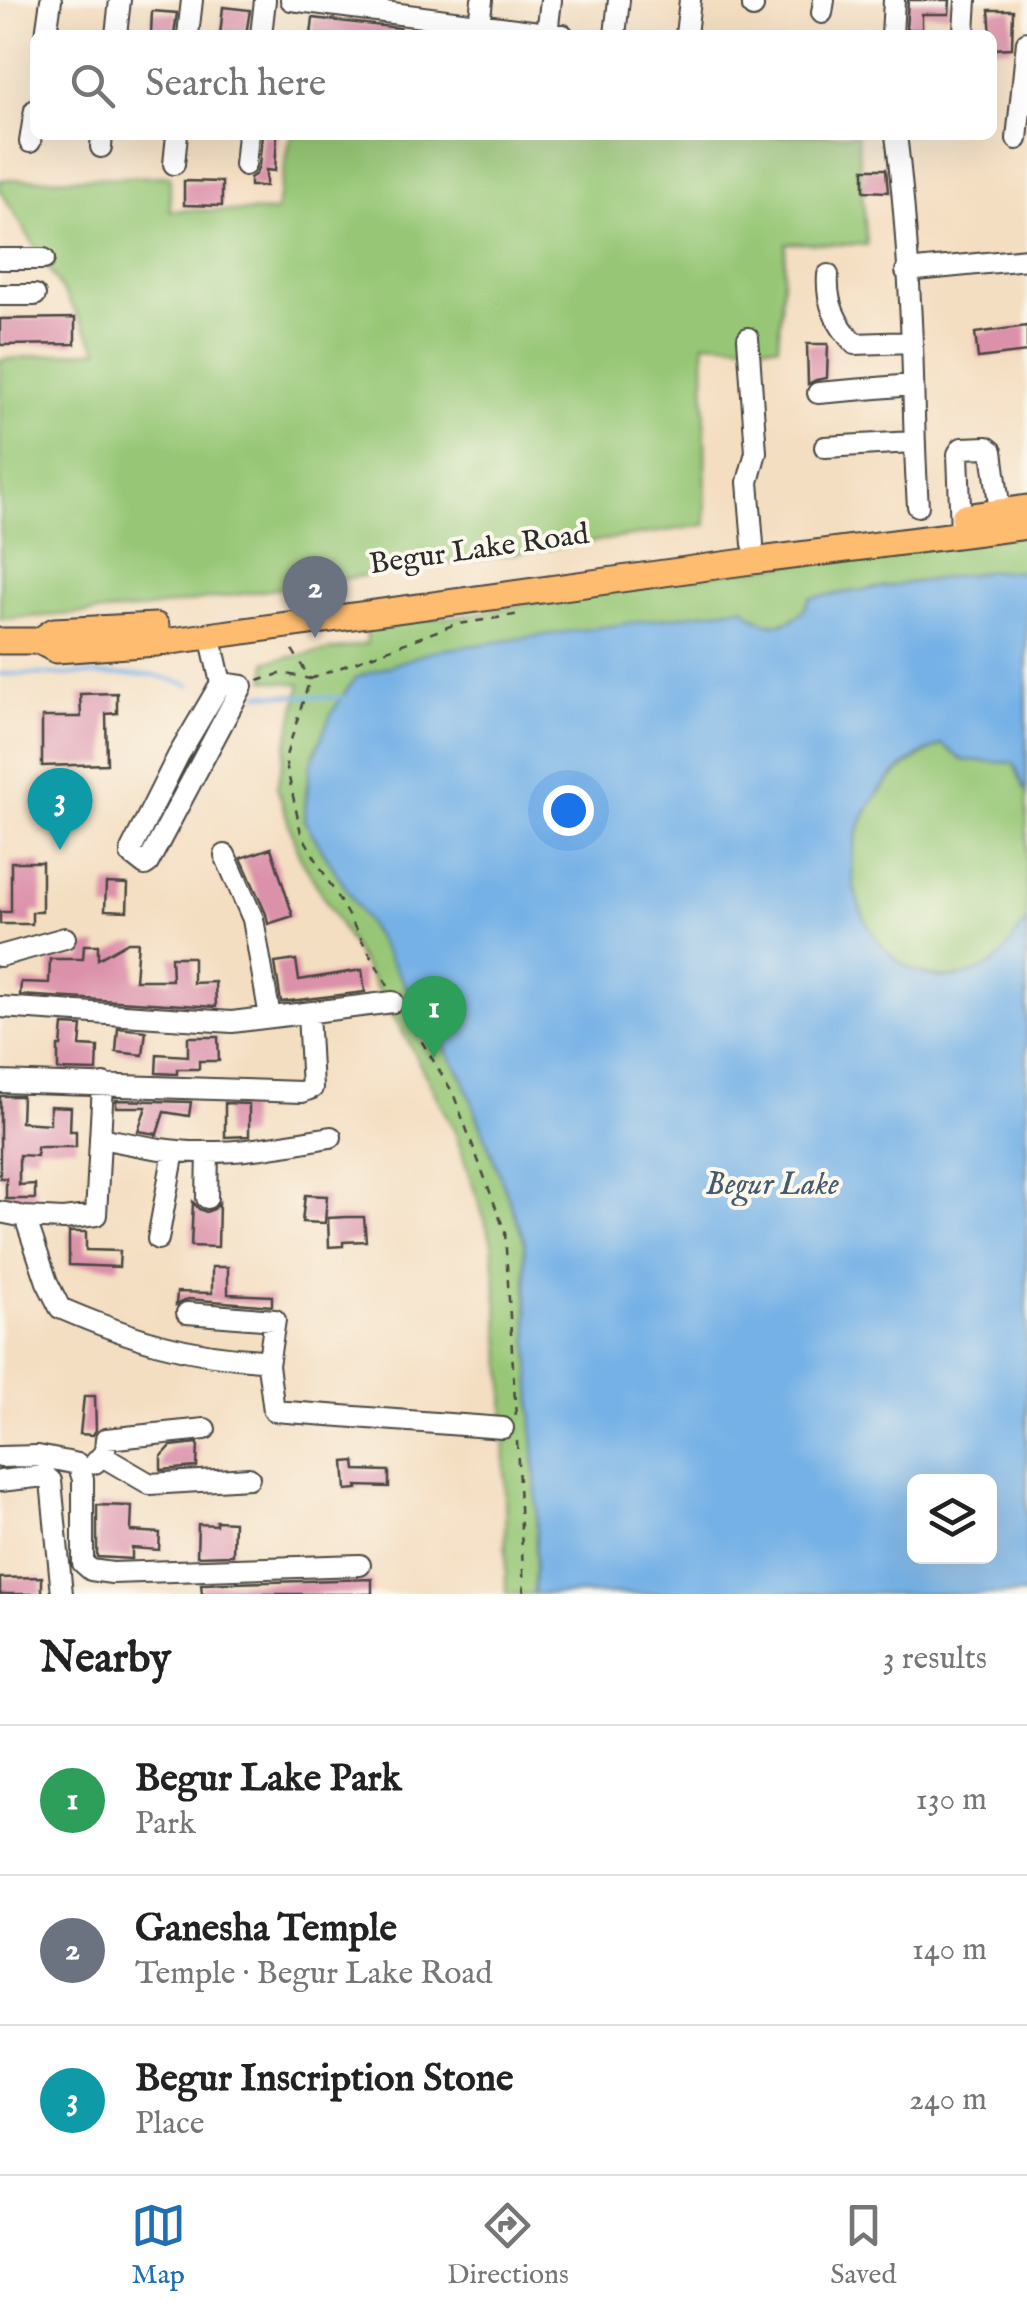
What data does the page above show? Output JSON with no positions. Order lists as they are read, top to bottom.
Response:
{
  "streets": {
    "main road": ["Begur Lake Road"]
  },
  "water": ["Begur Lake"],
  "page": {
    "search": "Search here",
    "pins": ["2", "3", "1"],
    "heading": ["Nearby", "3 results"],
    "list": [
      {
        "mark": "1",
        "name": "Begur Lake Park",
        "note": "Park",
        "value": "130 m"
      },
      {
        "mark": "2",
        "name": "Ganesha Temple",
        "note": "Temple · Begur Lake Road",
        "value": "140 m"
      },
      {
        "mark": "3",
        "name": "Begur Inscription Stone",
        "note": "Place",
        "value": "240 m"
      }
    ],
    "nav": ["Map", "Directions", "Saved"]
  }
}
